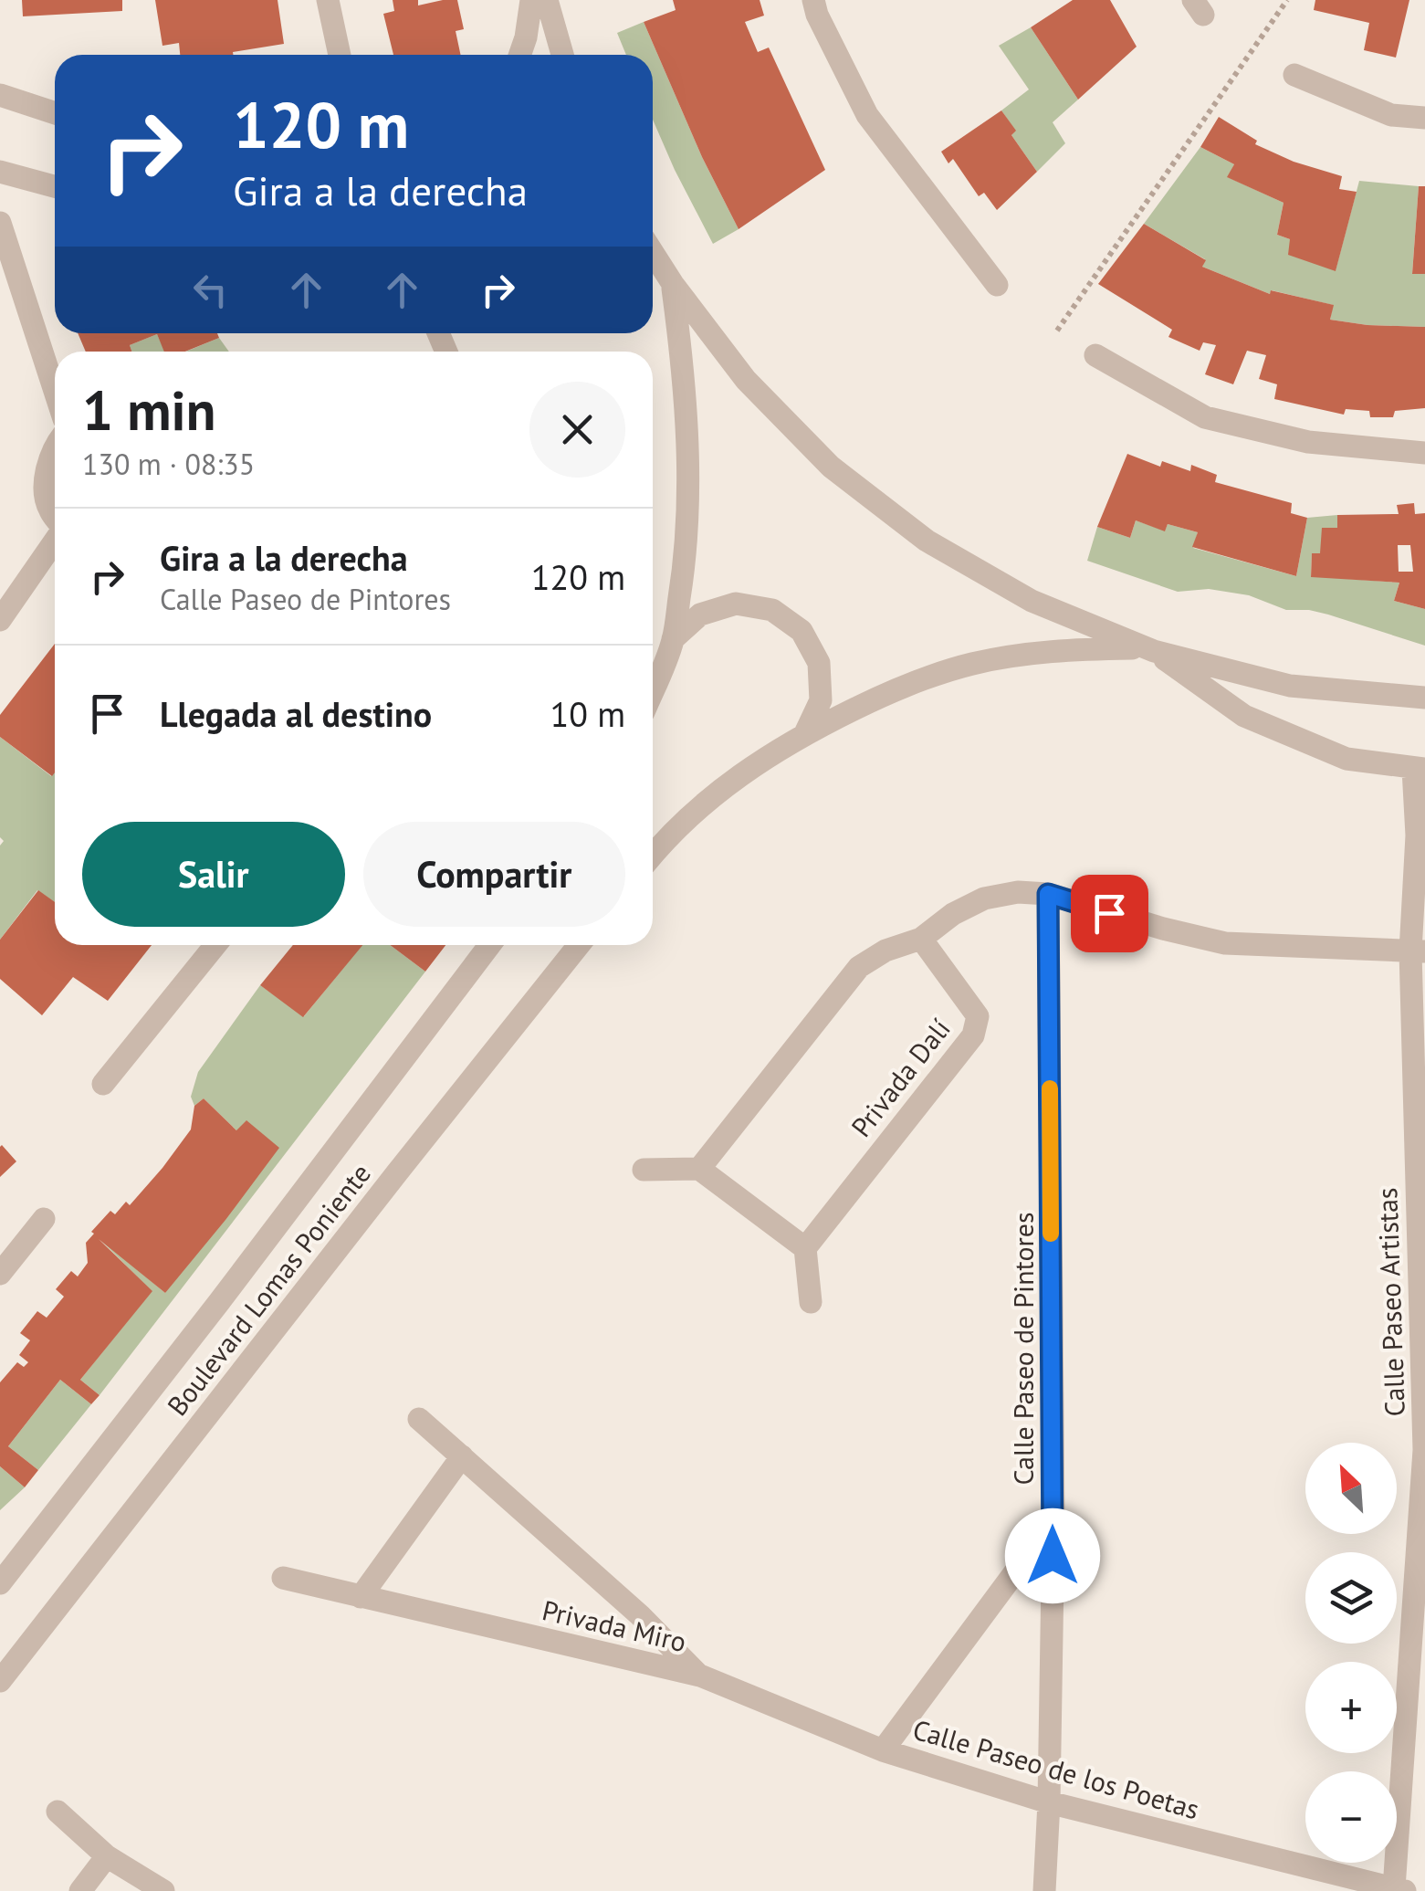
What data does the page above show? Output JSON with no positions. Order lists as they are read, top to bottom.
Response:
{
  "streets": {
    "street": [
      "Privada Dalí",
      "Boulevard Lomas Poniente",
      "Calle Paseo Artistas",
      "Calle Paseo de Pintores",
      "Privada Miro",
      "Calle Paseo de los Poetas"
    ]
  },
  "crossings": [
    ["Calle Paseo Artistas", "Calle Paseo de los Poetas"],
    ["Calle Paseo de Pintores", "Calle Paseo de los Poetas"],
    ["Privada Miro", "Calle Paseo de los Poetas"]
  ],
  "north": "top left",
  "page": {
    "turn": ["120 m", "Gira a la derecha"],
    "heading": ["1 min", "130 m · 08:35"],
    "list": [
      {
        "name": "Gira a la derecha",
        "note": "Calle Paseo de Pintores",
        "value": "120 m"
      },
      {
        "name": "Llegada al destino",
        "value": "10 m"
      }
    ],
    "buttons": ["Salir", "Compartir"],
    "map_buttons": ["+", "−"]
  }
}
